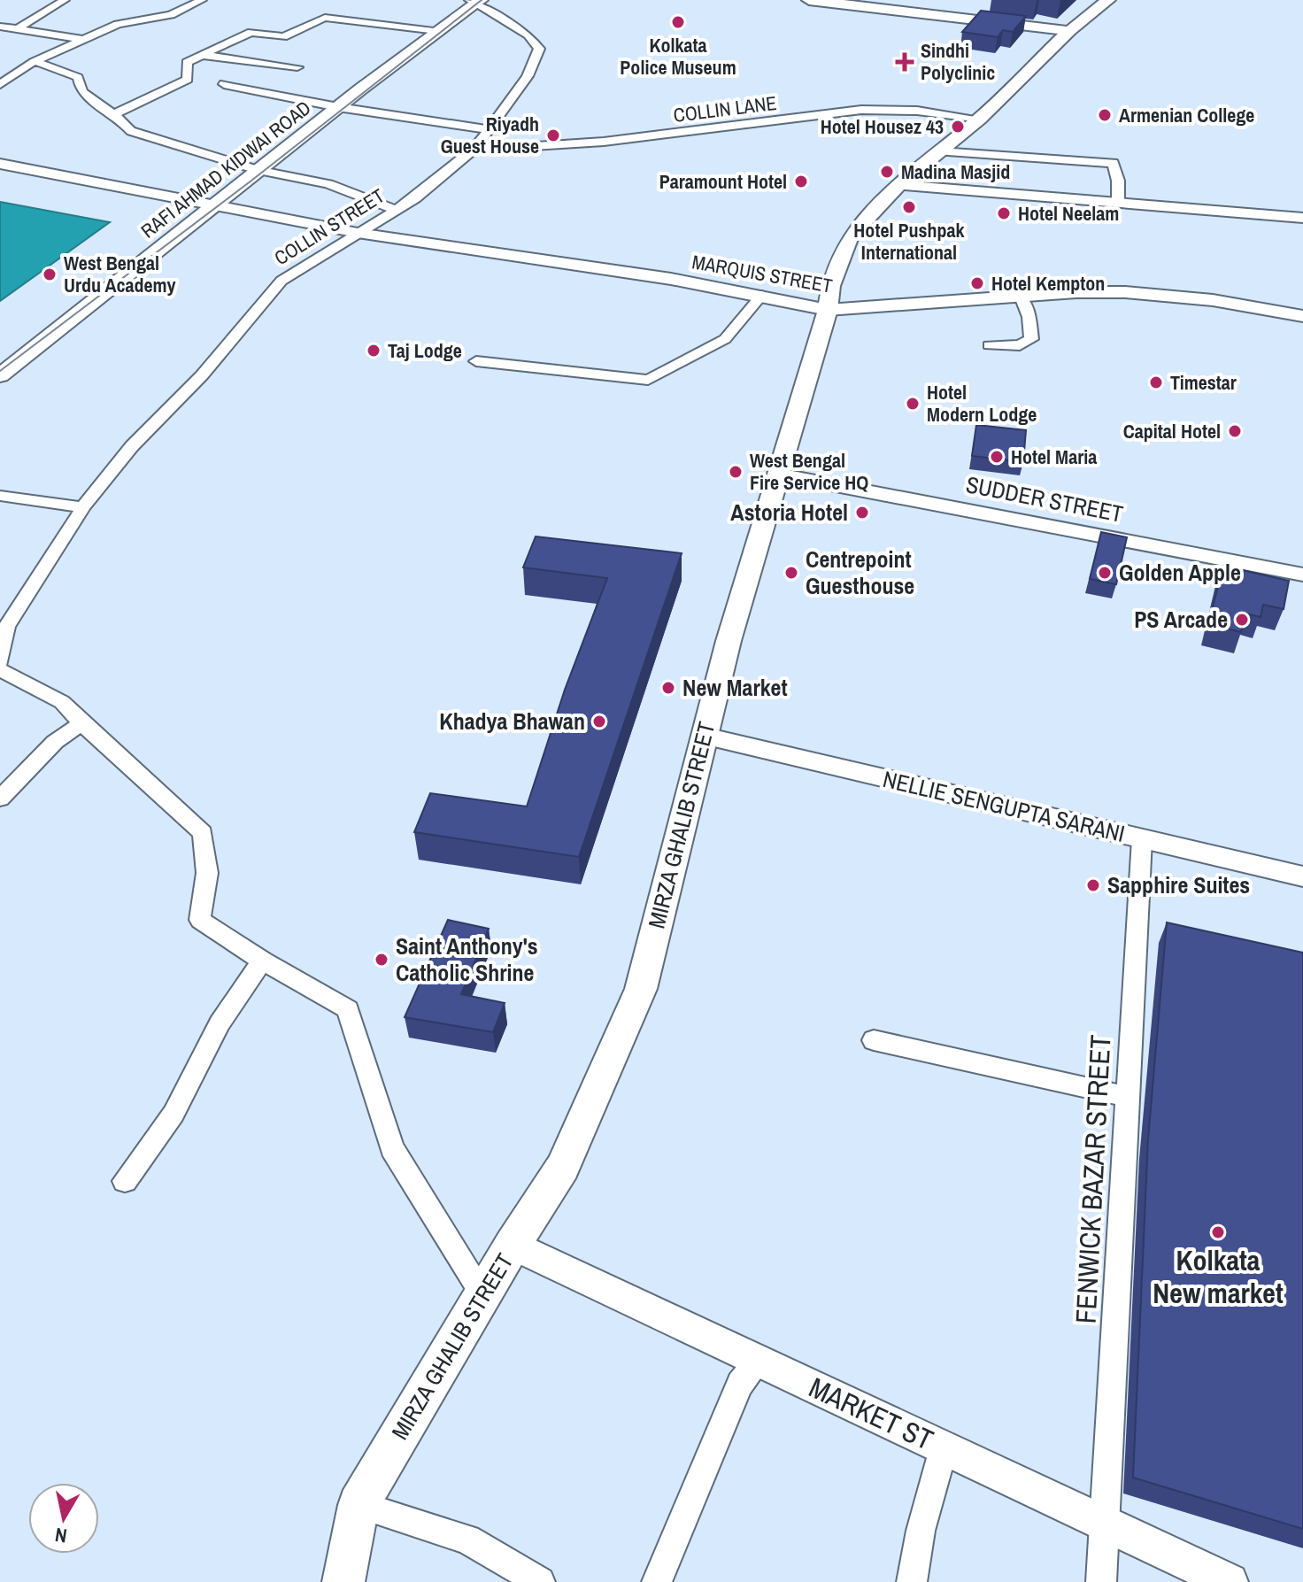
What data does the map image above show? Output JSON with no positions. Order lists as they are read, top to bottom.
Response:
{
  "streets": {
    "main road": ["RAFI AHMAD KIDWAI ROAD", "MIRZA GHALIB STREET"],
    "street": [
      "COLLIN LANE",
      "COLLIN STREET",
      "MARQUIS STREET",
      "SUDDER STREET",
      "NELLIE SENGUPTA SARANI",
      "FENWICK BAZAR STREET",
      "MARKET ST"
    ]
  },
  "crossings": [
    ["COLLIN LANE", "COLLIN STREET"],
    ["COLLIN LANE", "MIRZA GHALIB STREET"],
    ["RAFI AHMAD KIDWAI ROAD", "COLLIN STREET"],
    ["RAFI AHMAD KIDWAI ROAD", "MARQUIS STREET"],
    ["COLLIN STREET", "MARQUIS STREET"],
    ["MARQUIS STREET", "MIRZA GHALIB STREET"],
    ["SUDDER STREET", "MIRZA GHALIB STREET"],
    ["NELLIE SENGUPTA SARANI", "MIRZA GHALIB STREET"],
    ["NELLIE SENGUPTA SARANI", "FENWICK BAZAR STREET"],
    ["MIRZA GHALIB STREET", "MARKET ST"],
    ["FENWICK BAZAR STREET", "MARKET ST"]
  ],
  "places": {
    "other": [
      "Kolkata Police Museum",
      "Armenian College",
      "Hotel Housez 43",
      "Riyadh Guest House",
      "Madina Masjid",
      "Paramount Hotel",
      "Hotel Pushpak International",
      "Hotel Neelam",
      "West Bengal Urdu Academy",
      "Hotel Kempton",
      "Taj Lodge",
      "Timestar",
      "Hotel Modern Lodge",
      "Capital Hotel",
      "Hotel Maria",
      "West Bengal Fire Service HQ",
      "Astoria Hotel",
      "Centrepoint Guesthouse",
      "Golden Apple",
      "PS Arcade",
      "New Market",
      "Khadya Bhawan",
      "Sapphire Suites",
      "Saint Anthony's Catholic Shrine",
      "Kolkata New market"
    ],
    "health": ["Sindhi Polyclinic"]
  },
  "north": "bottom"
}
